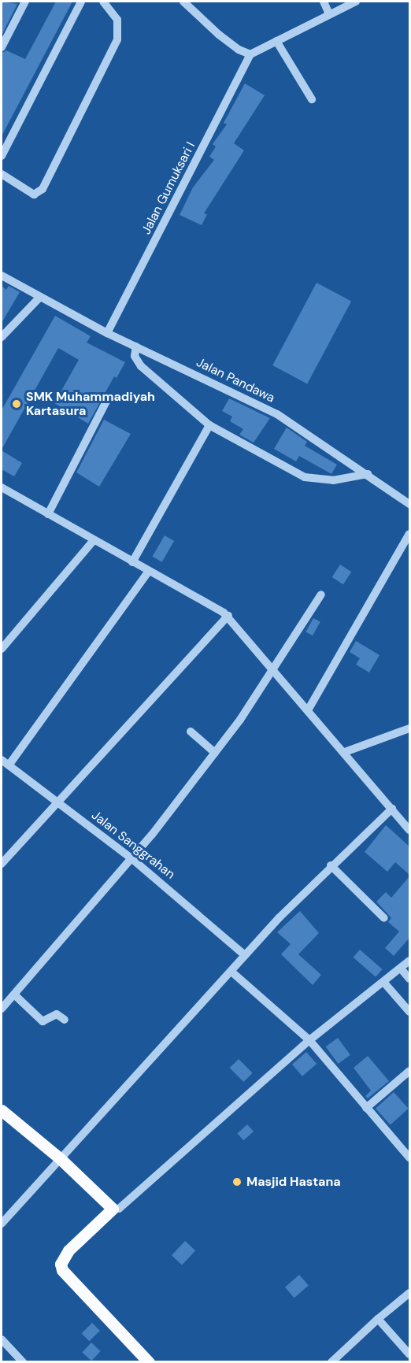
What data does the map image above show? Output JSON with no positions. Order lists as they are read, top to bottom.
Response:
{
  "streets": {
    "street": ["Jalan Gumuksari I", "Jalan Pandawa", "Jalan Sanggrahan"]
  },
  "crossings": [
    ["Jalan Gumuksari I", "Jalan Pandawa"]
  ],
  "places": ["SMK Muhammadiyah Kartasura", "Masjid Hastana"]
}
